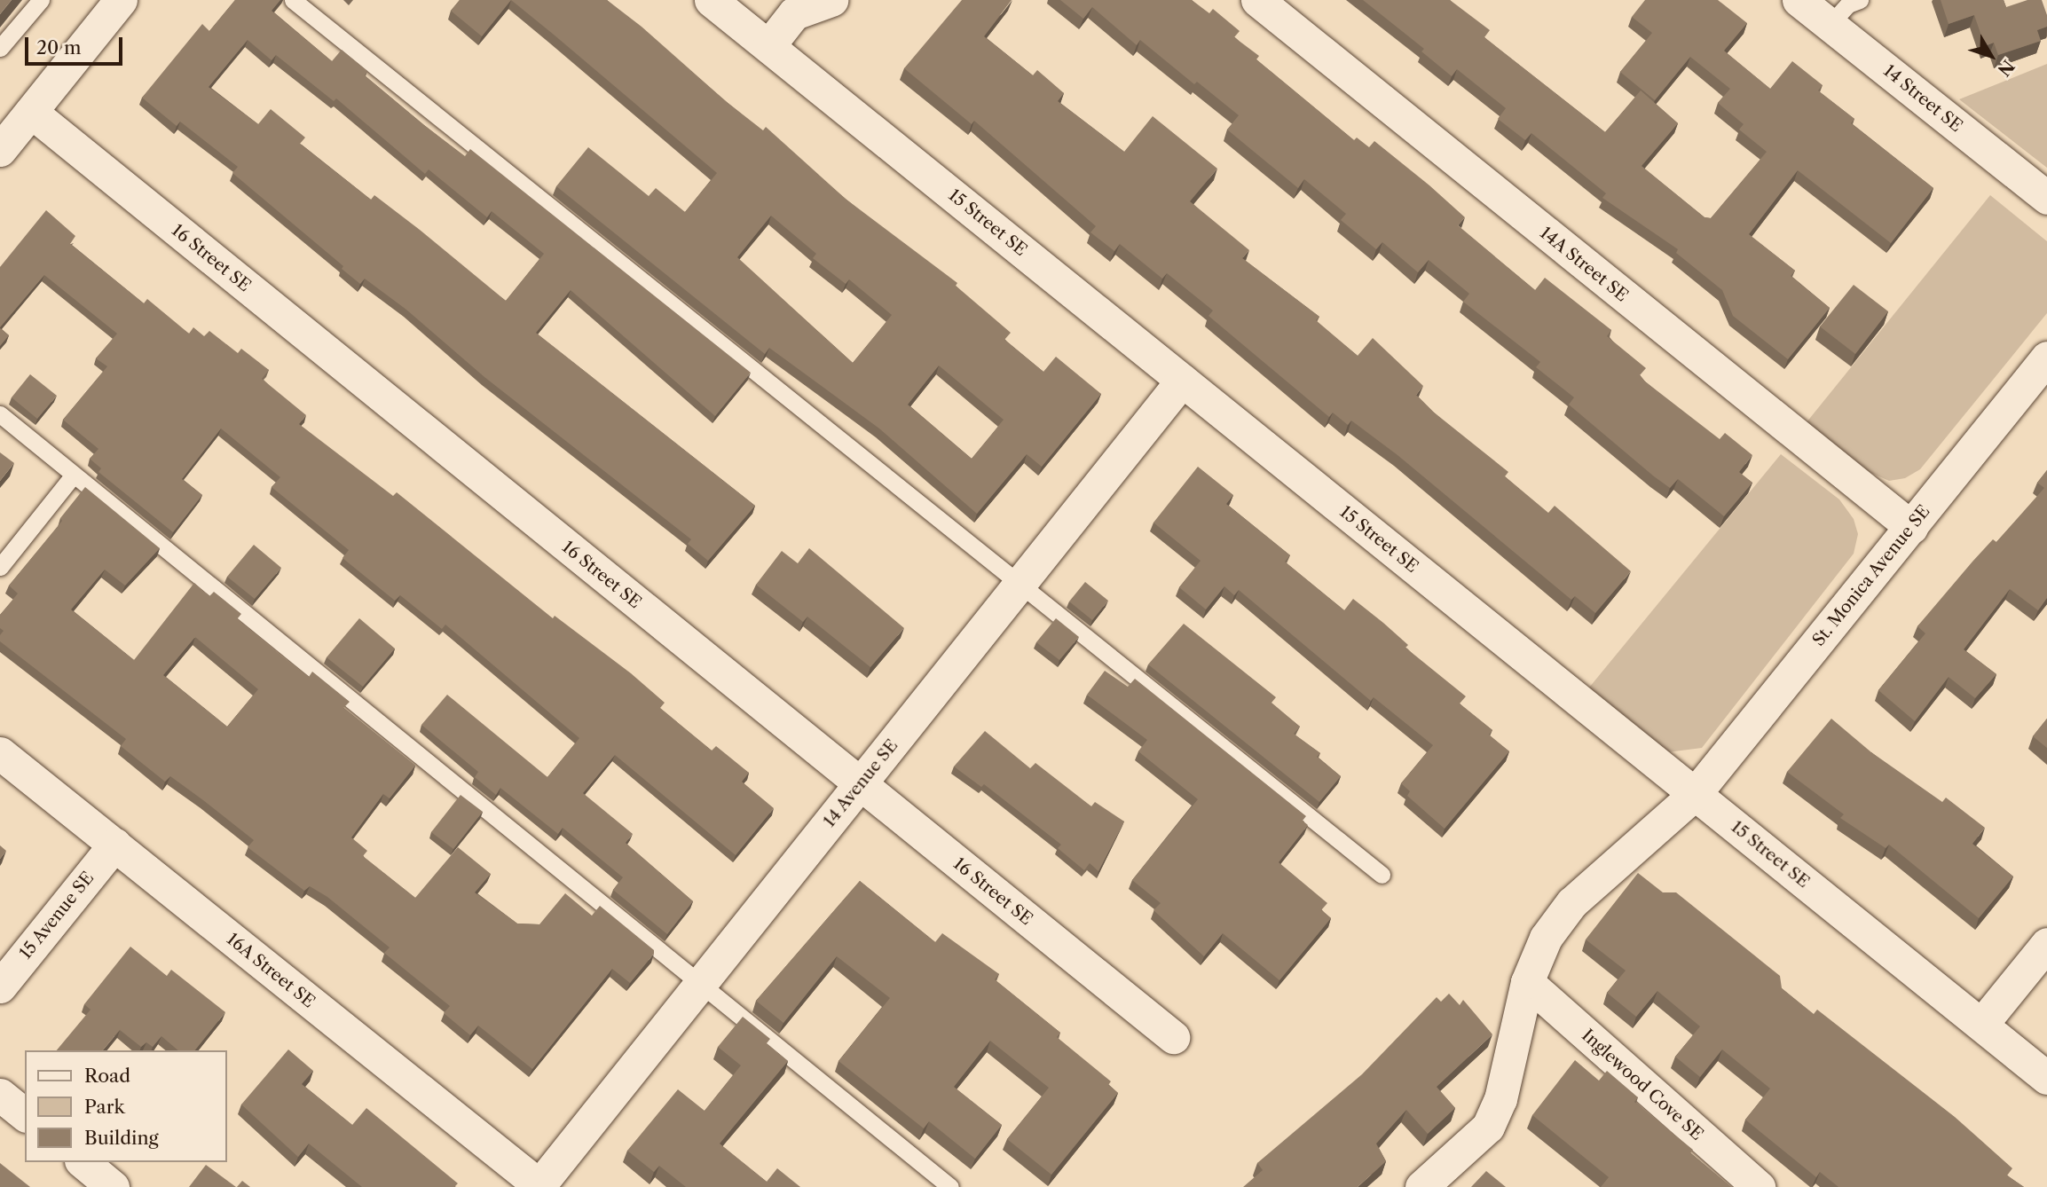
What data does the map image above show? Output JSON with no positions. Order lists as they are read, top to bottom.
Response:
{
  "streets": {
    "street": [
      "14 Street SE",
      "15 Street SE",
      "16 Street SE",
      "14A Street SE",
      "St. Monica Avenue SE",
      "14 Avenue SE",
      "15 Avenue SE",
      "16A Street SE",
      "Inglewood Cove SE"
    ]
  },
  "crossings": [
    ["15 Street SE", "St. Monica Avenue SE"],
    ["15 Street SE", "14 Avenue SE"],
    ["16 Street SE", "14 Avenue SE"],
    ["14A Street SE", "St. Monica Avenue SE"],
    ["14 Avenue SE", "16A Street SE"],
    ["15 Avenue SE", "16A Street SE"]
  ],
  "legend": ["Road", "Park", "Building"],
  "scale_bar": "20 m",
  "north": "bottom right"
}
